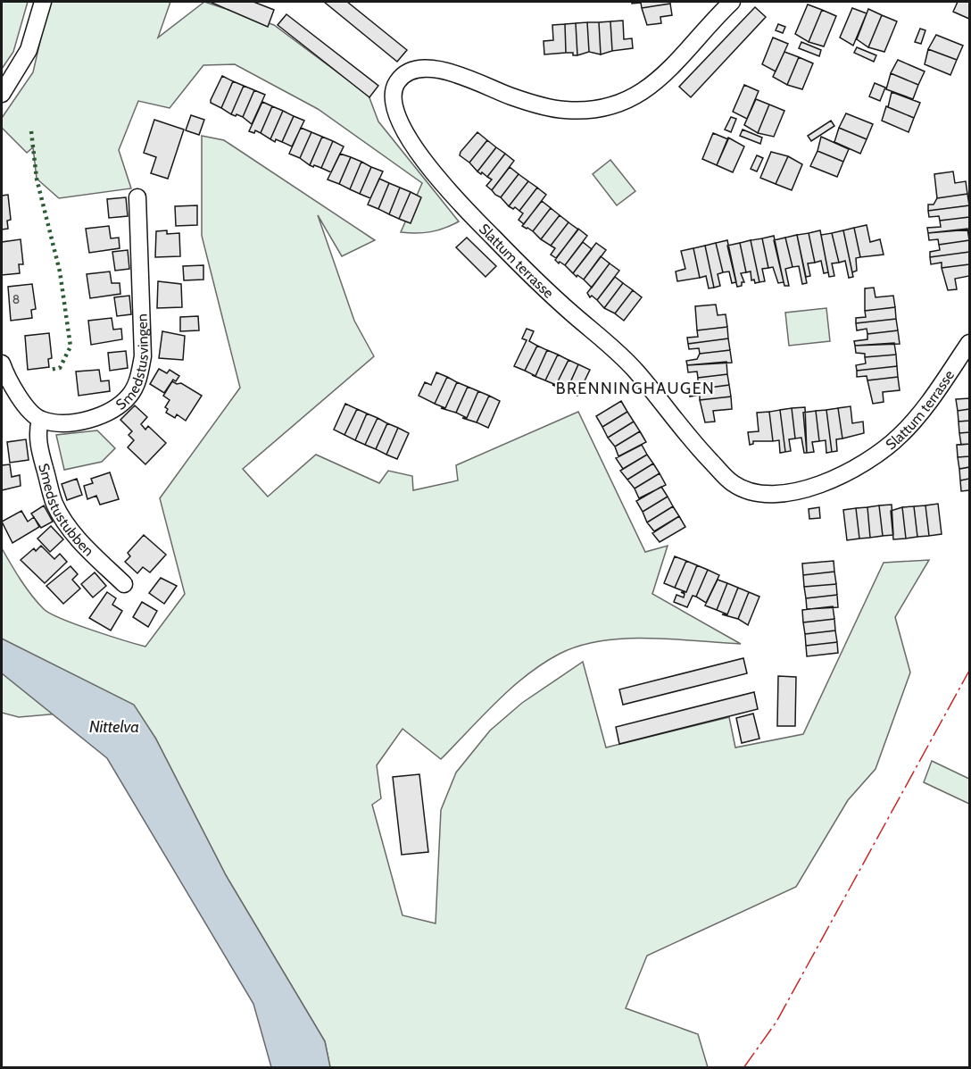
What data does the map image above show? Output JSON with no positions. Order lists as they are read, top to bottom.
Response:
{
  "streets": {
    "street": ["Slattum terrasse", "Smedstusvingen", "Smedstustubben"]
  },
  "crossings": [
    ["Smedstusvingen", "Smedstustubben"]
  ],
  "districts": ["BRENNINGHAUGEN"],
  "water": ["Nittelva"],
  "house_numbers": ["8"]
}
